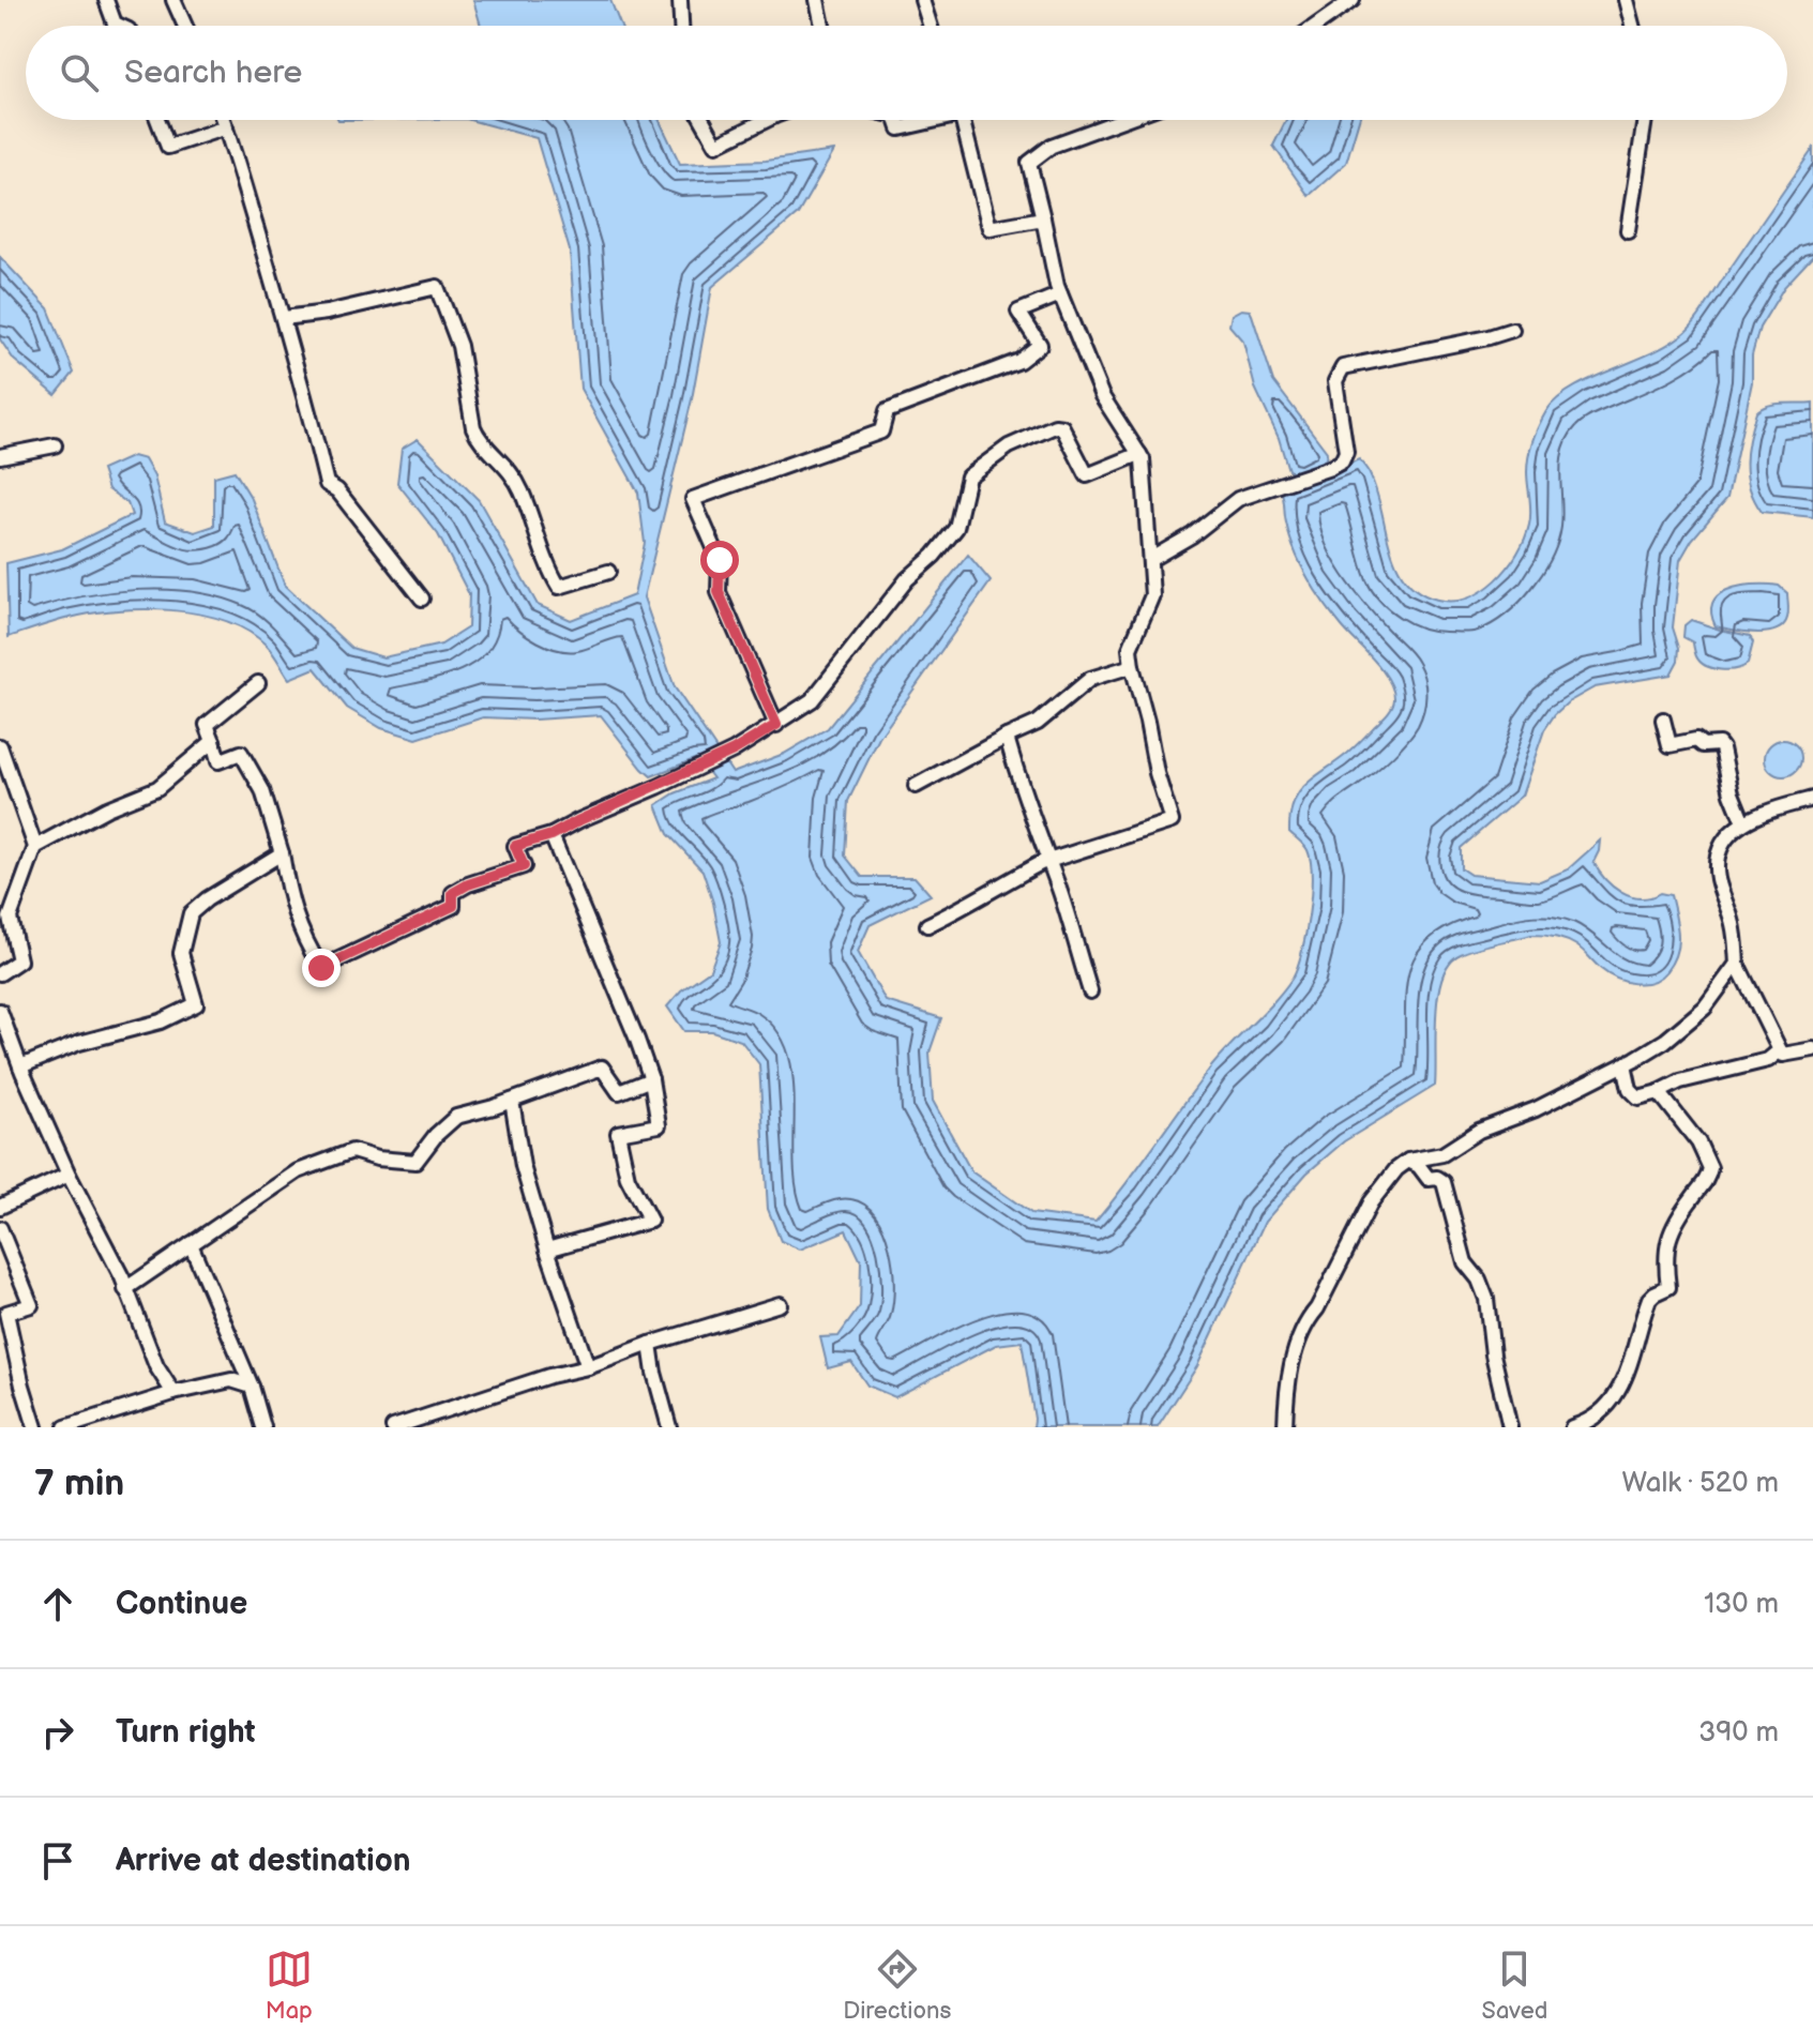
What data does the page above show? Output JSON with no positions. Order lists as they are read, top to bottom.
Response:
{
  "page": {
    "search": "Search here",
    "heading": ["7 min", "Walk · 520 m"],
    "list": [
      ["Continue", "130 m"],
      ["Turn right", "390 m"],
      "Arrive at destination"
    ],
    "nav": ["Map", "Directions", "Saved"]
  }
}
